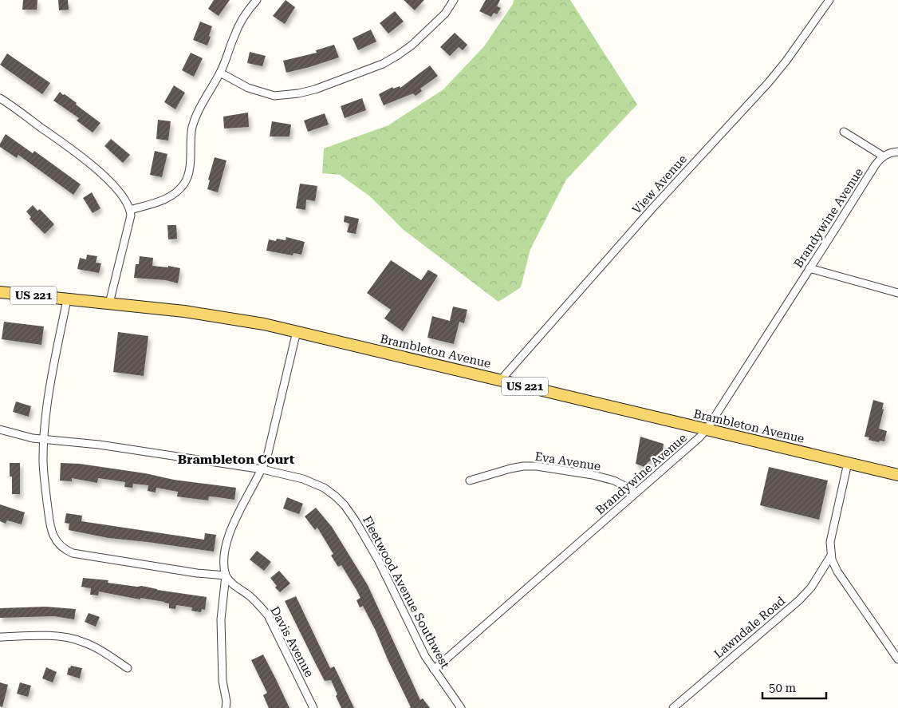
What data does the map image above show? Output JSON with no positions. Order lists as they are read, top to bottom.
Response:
{
  "streets": {
    "main road": ["US 221", "Brambleton Avenue"],
    "street": [
      "View Avenue",
      "Brandywine Avenue",
      "Eva Avenue",
      "Fleetwood Avenue Southwest",
      "Lawndale Road",
      "Davis Avenue"
    ]
  },
  "crossings": [
    ["View Avenue", "Brambleton Avenue"],
    ["Brandywine Avenue", "Brambleton Avenue"],
    ["Brandywine Avenue", "Eva Avenue"],
    ["Brandywine Avenue", "Fleetwood Avenue Southwest"],
    ["US 221", "Brambleton Avenue"]
  ],
  "districts": ["Brambleton Court"],
  "scale_bar": "50 m"
}
